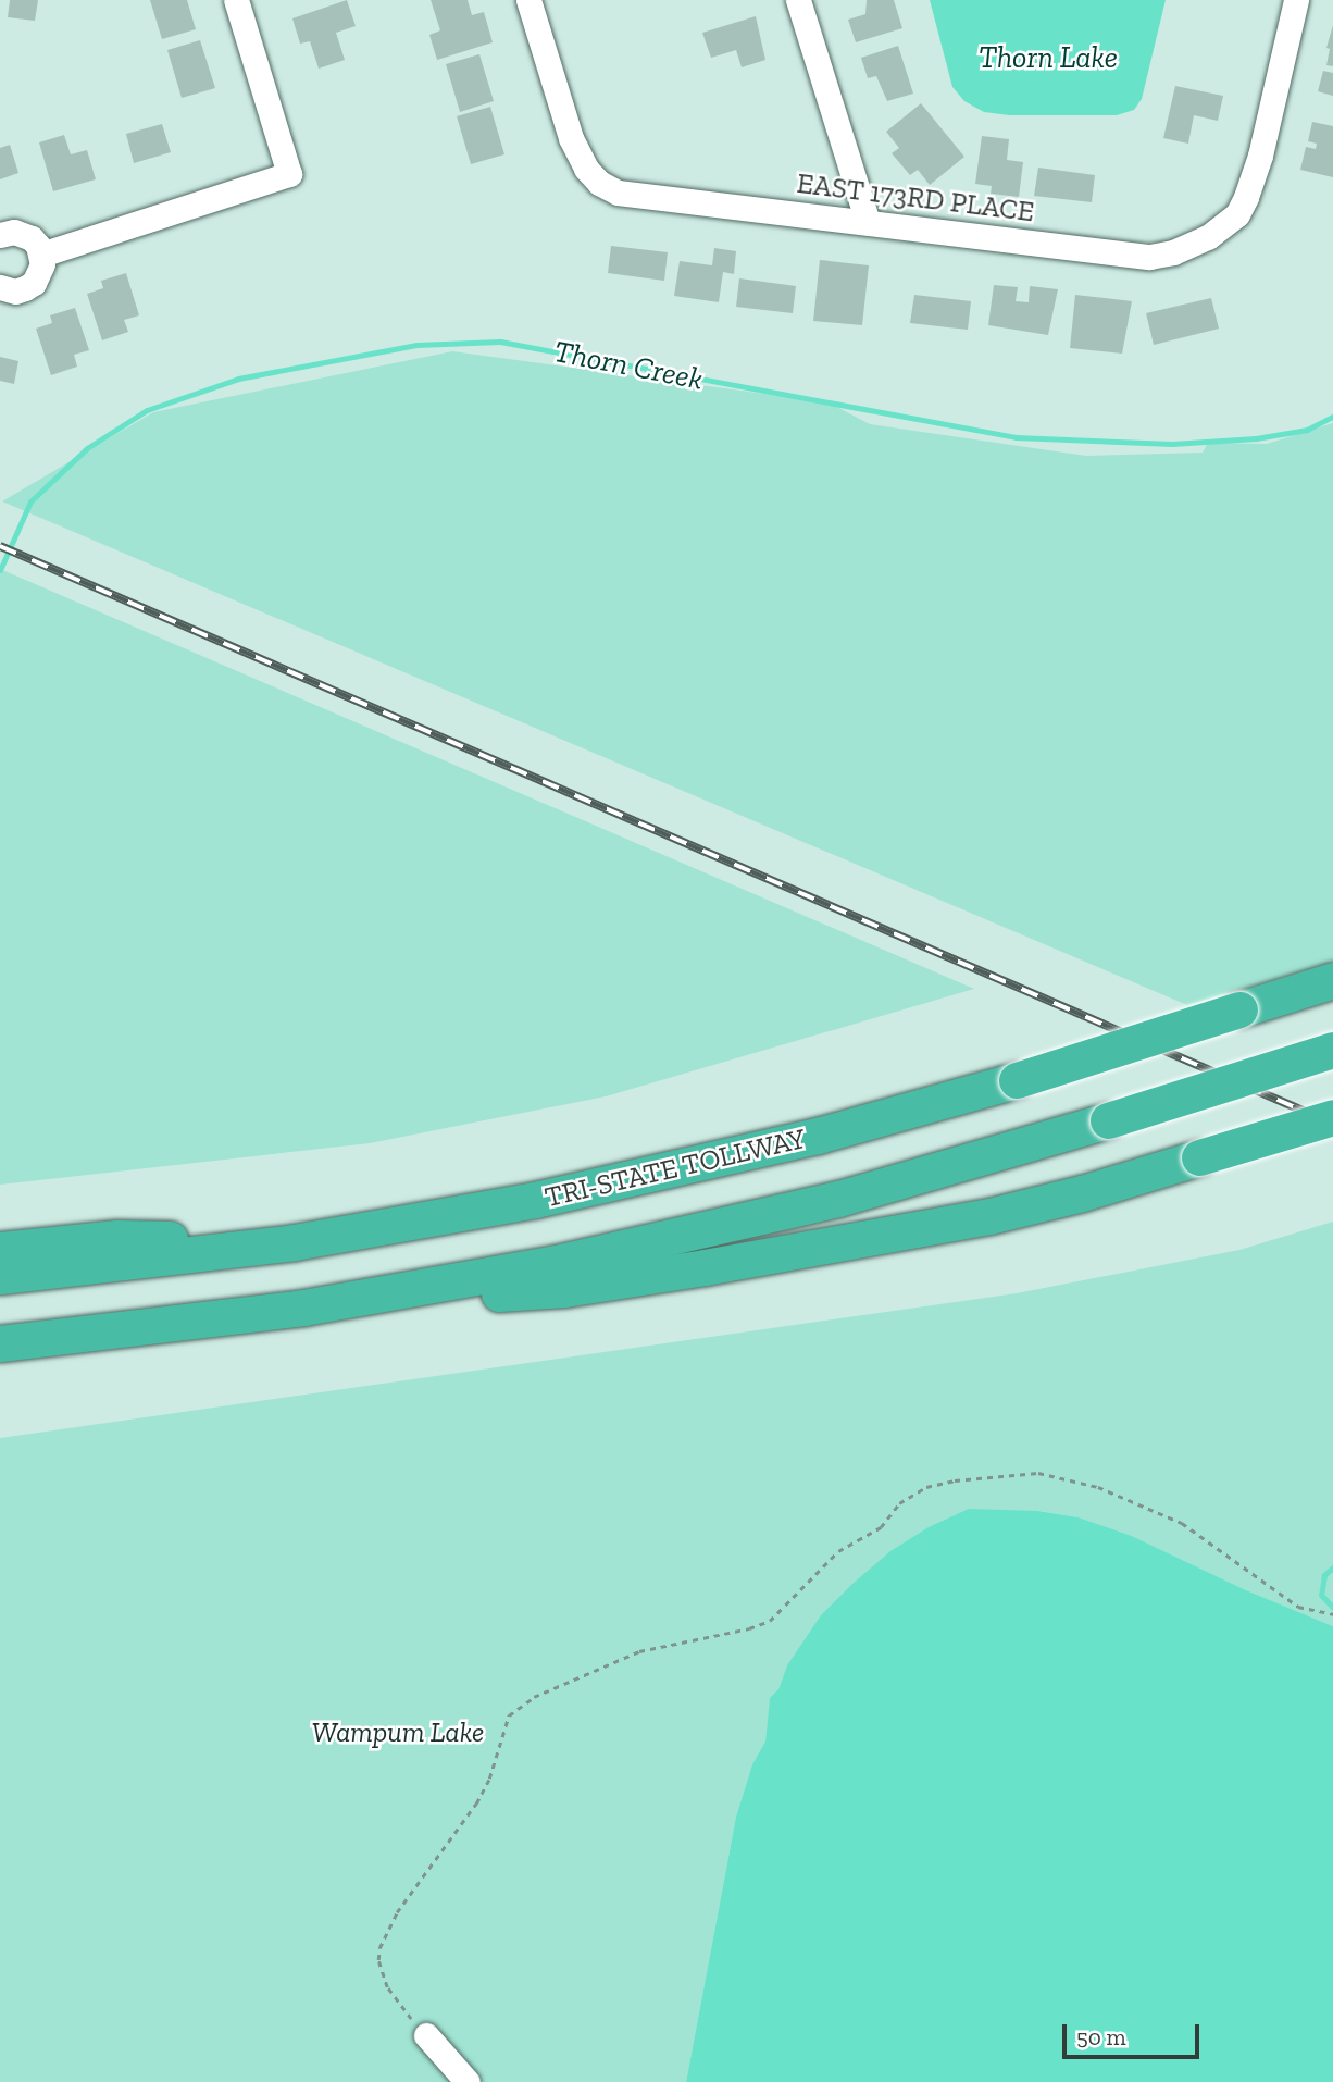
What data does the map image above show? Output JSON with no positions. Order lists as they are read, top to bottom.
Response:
{
  "streets": {
    "highway": ["TRI-STATE TOLLWAY"],
    "street": ["EAST 173RD PLACE"]
  },
  "water": ["Thorn Lake", "Thorn Creek"],
  "parks": ["Wampum Lake"],
  "scale_bar": "50 m"
}
